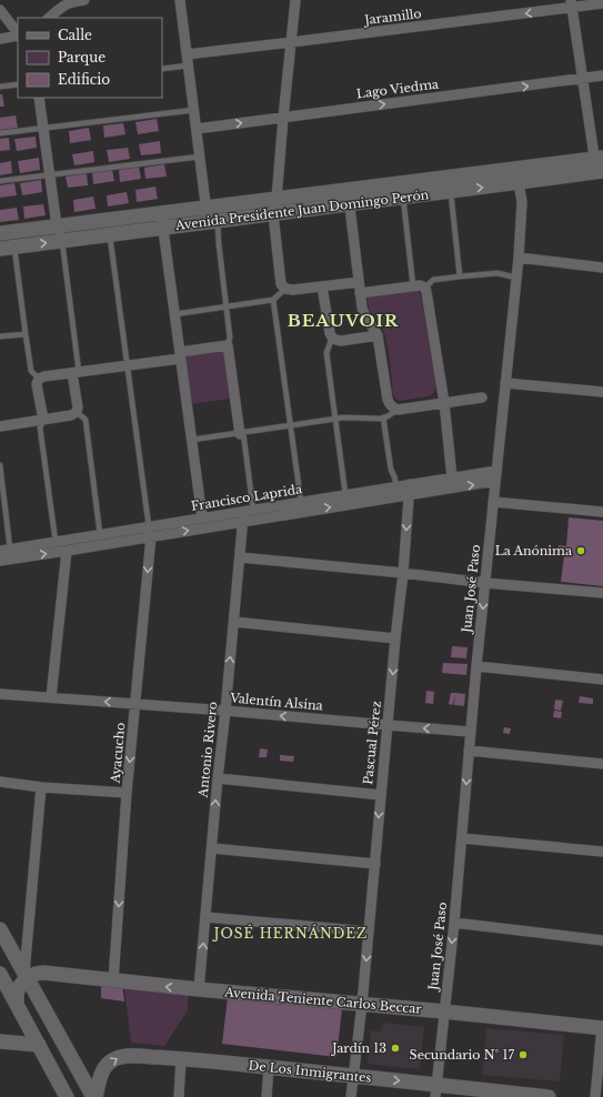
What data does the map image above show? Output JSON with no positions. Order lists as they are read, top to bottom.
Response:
{
  "streets": {
    "main road": ["Avenida Presidente Juan Domingo Perón", "Avenida Teniente Carlos Beccar", "De Los Inmigrantes"],
    "street": [
      "Jaramillo",
      "Lago Viedma",
      "Francisco Laprida",
      "Juan José Paso",
      "Valentín Alsina",
      "Pascual Pérez",
      "Antonio Rivero",
      "Ayacucho"
    ]
  },
  "crossings": [
    ["Avenida Presidente Juan Domingo Perón", "Juan José Paso"],
    ["Francisco Laprida", "Juan José Paso"],
    ["Francisco Laprida", "Pascual Pérez"],
    ["Francisco Laprida", "Antonio Rivero"],
    ["Francisco Laprida", "Ayacucho"],
    ["Juan José Paso", "Valentín Alsina"],
    ["Juan José Paso", "Avenida Teniente Carlos Beccar"],
    ["Juan José Paso", "De Los Inmigrantes"],
    ["Valentín Alsina", "Pascual Pérez"],
    ["Valentín Alsina", "Antonio Rivero"],
    ["Valentín Alsina", "Ayacucho"],
    ["Pascual Pérez", "Avenida Teniente Carlos Beccar"],
    ["Pascual Pérez", "De Los Inmigrantes"],
    ["Antonio Rivero", "Avenida Teniente Carlos Beccar"],
    ["Ayacucho", "Avenida Teniente Carlos Beccar"]
  ],
  "one_way": [
    "Jaramillo",
    "Lago Viedma",
    "Pascual Pérez",
    "Antonio Rivero",
    "De Los Inmigrantes"
  ],
  "districts": ["BEAUVOIR", "JOSÉ HERNÁNDEZ"],
  "places": ["La Anónima", "Jardín 13", "Secundario N° 17"],
  "legend": ["Calle", "Parque", "Edificio"]
}
